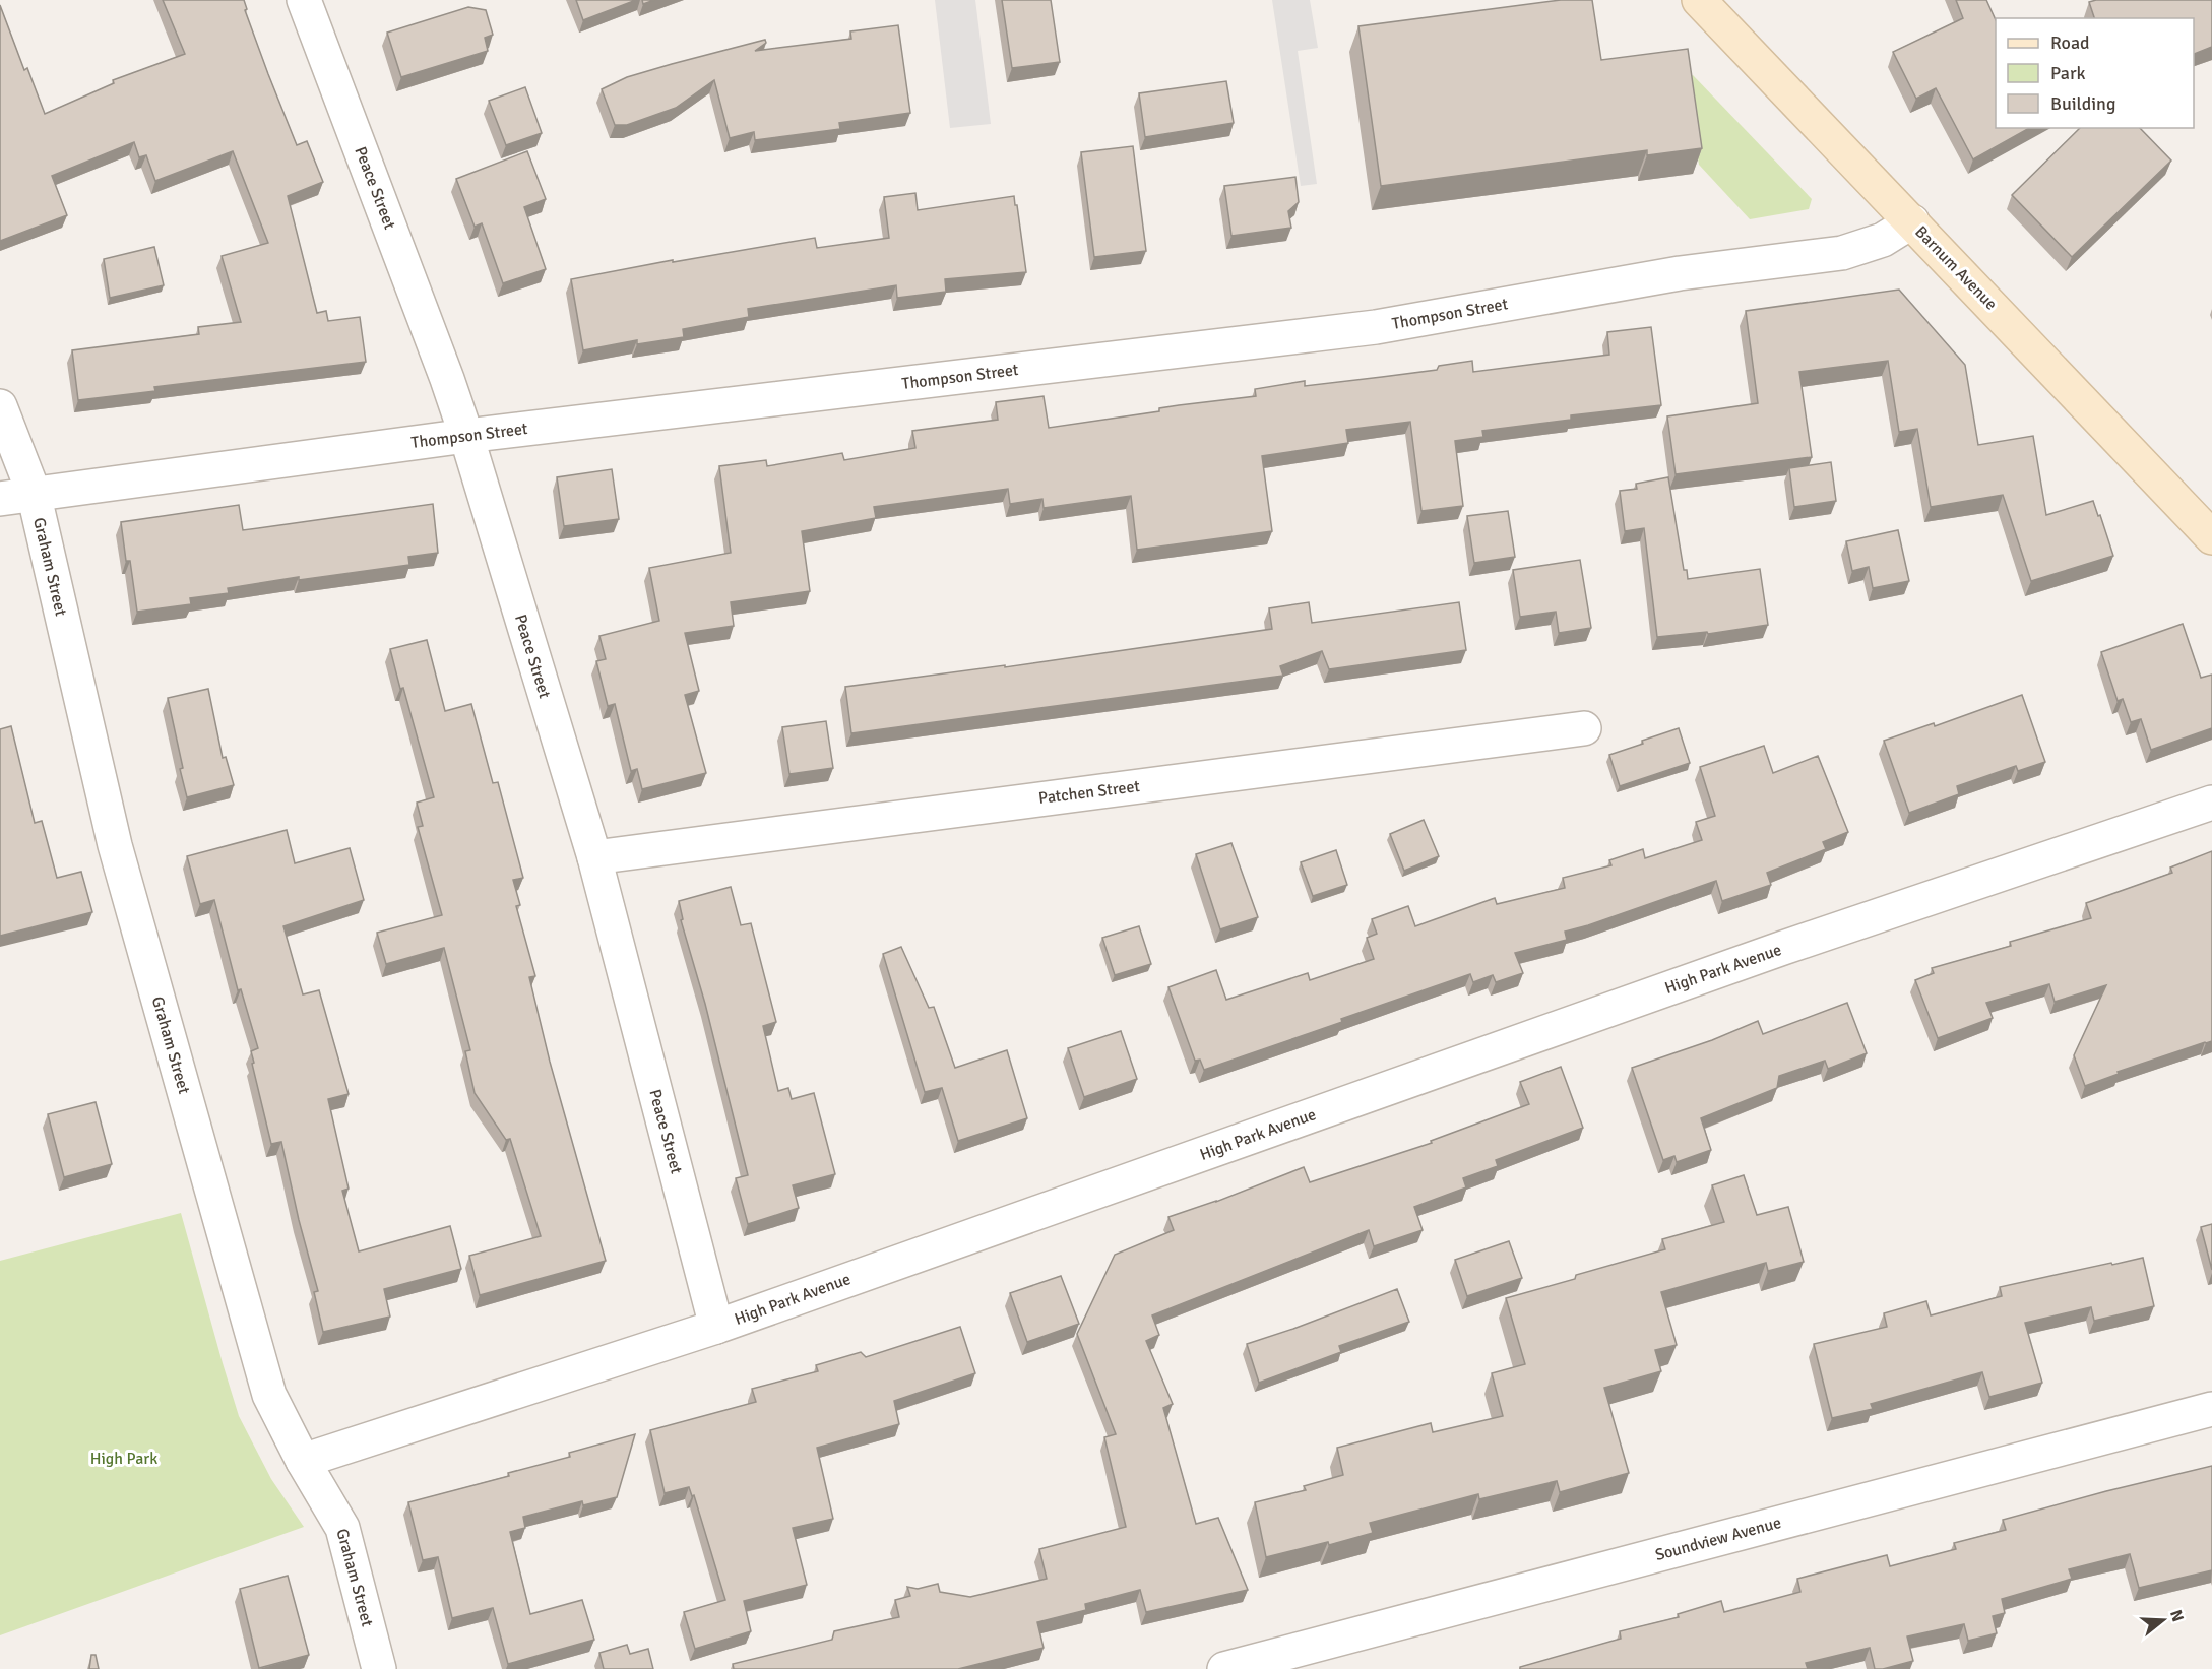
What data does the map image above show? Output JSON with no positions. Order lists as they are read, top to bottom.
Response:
{
  "streets": {
    "main road": ["Barnum Avenue"],
    "street": [
      "Peace Street",
      "Thompson Street",
      "Graham Street",
      "Patchen Street",
      "High Park Avenue",
      "Soundview Avenue"
    ]
  },
  "crossings": [
    ["Peace Street", "Thompson Street"],
    ["Peace Street", "Patchen Street"],
    ["Peace Street", "High Park Avenue"],
    ["Barnum Avenue", "Thompson Street"],
    ["Thompson Street", "Graham Street"],
    ["Graham Street", "High Park Avenue"]
  ],
  "parks": ["High Park"],
  "legend": ["Road", "Park", "Building"],
  "north": "right"
}
